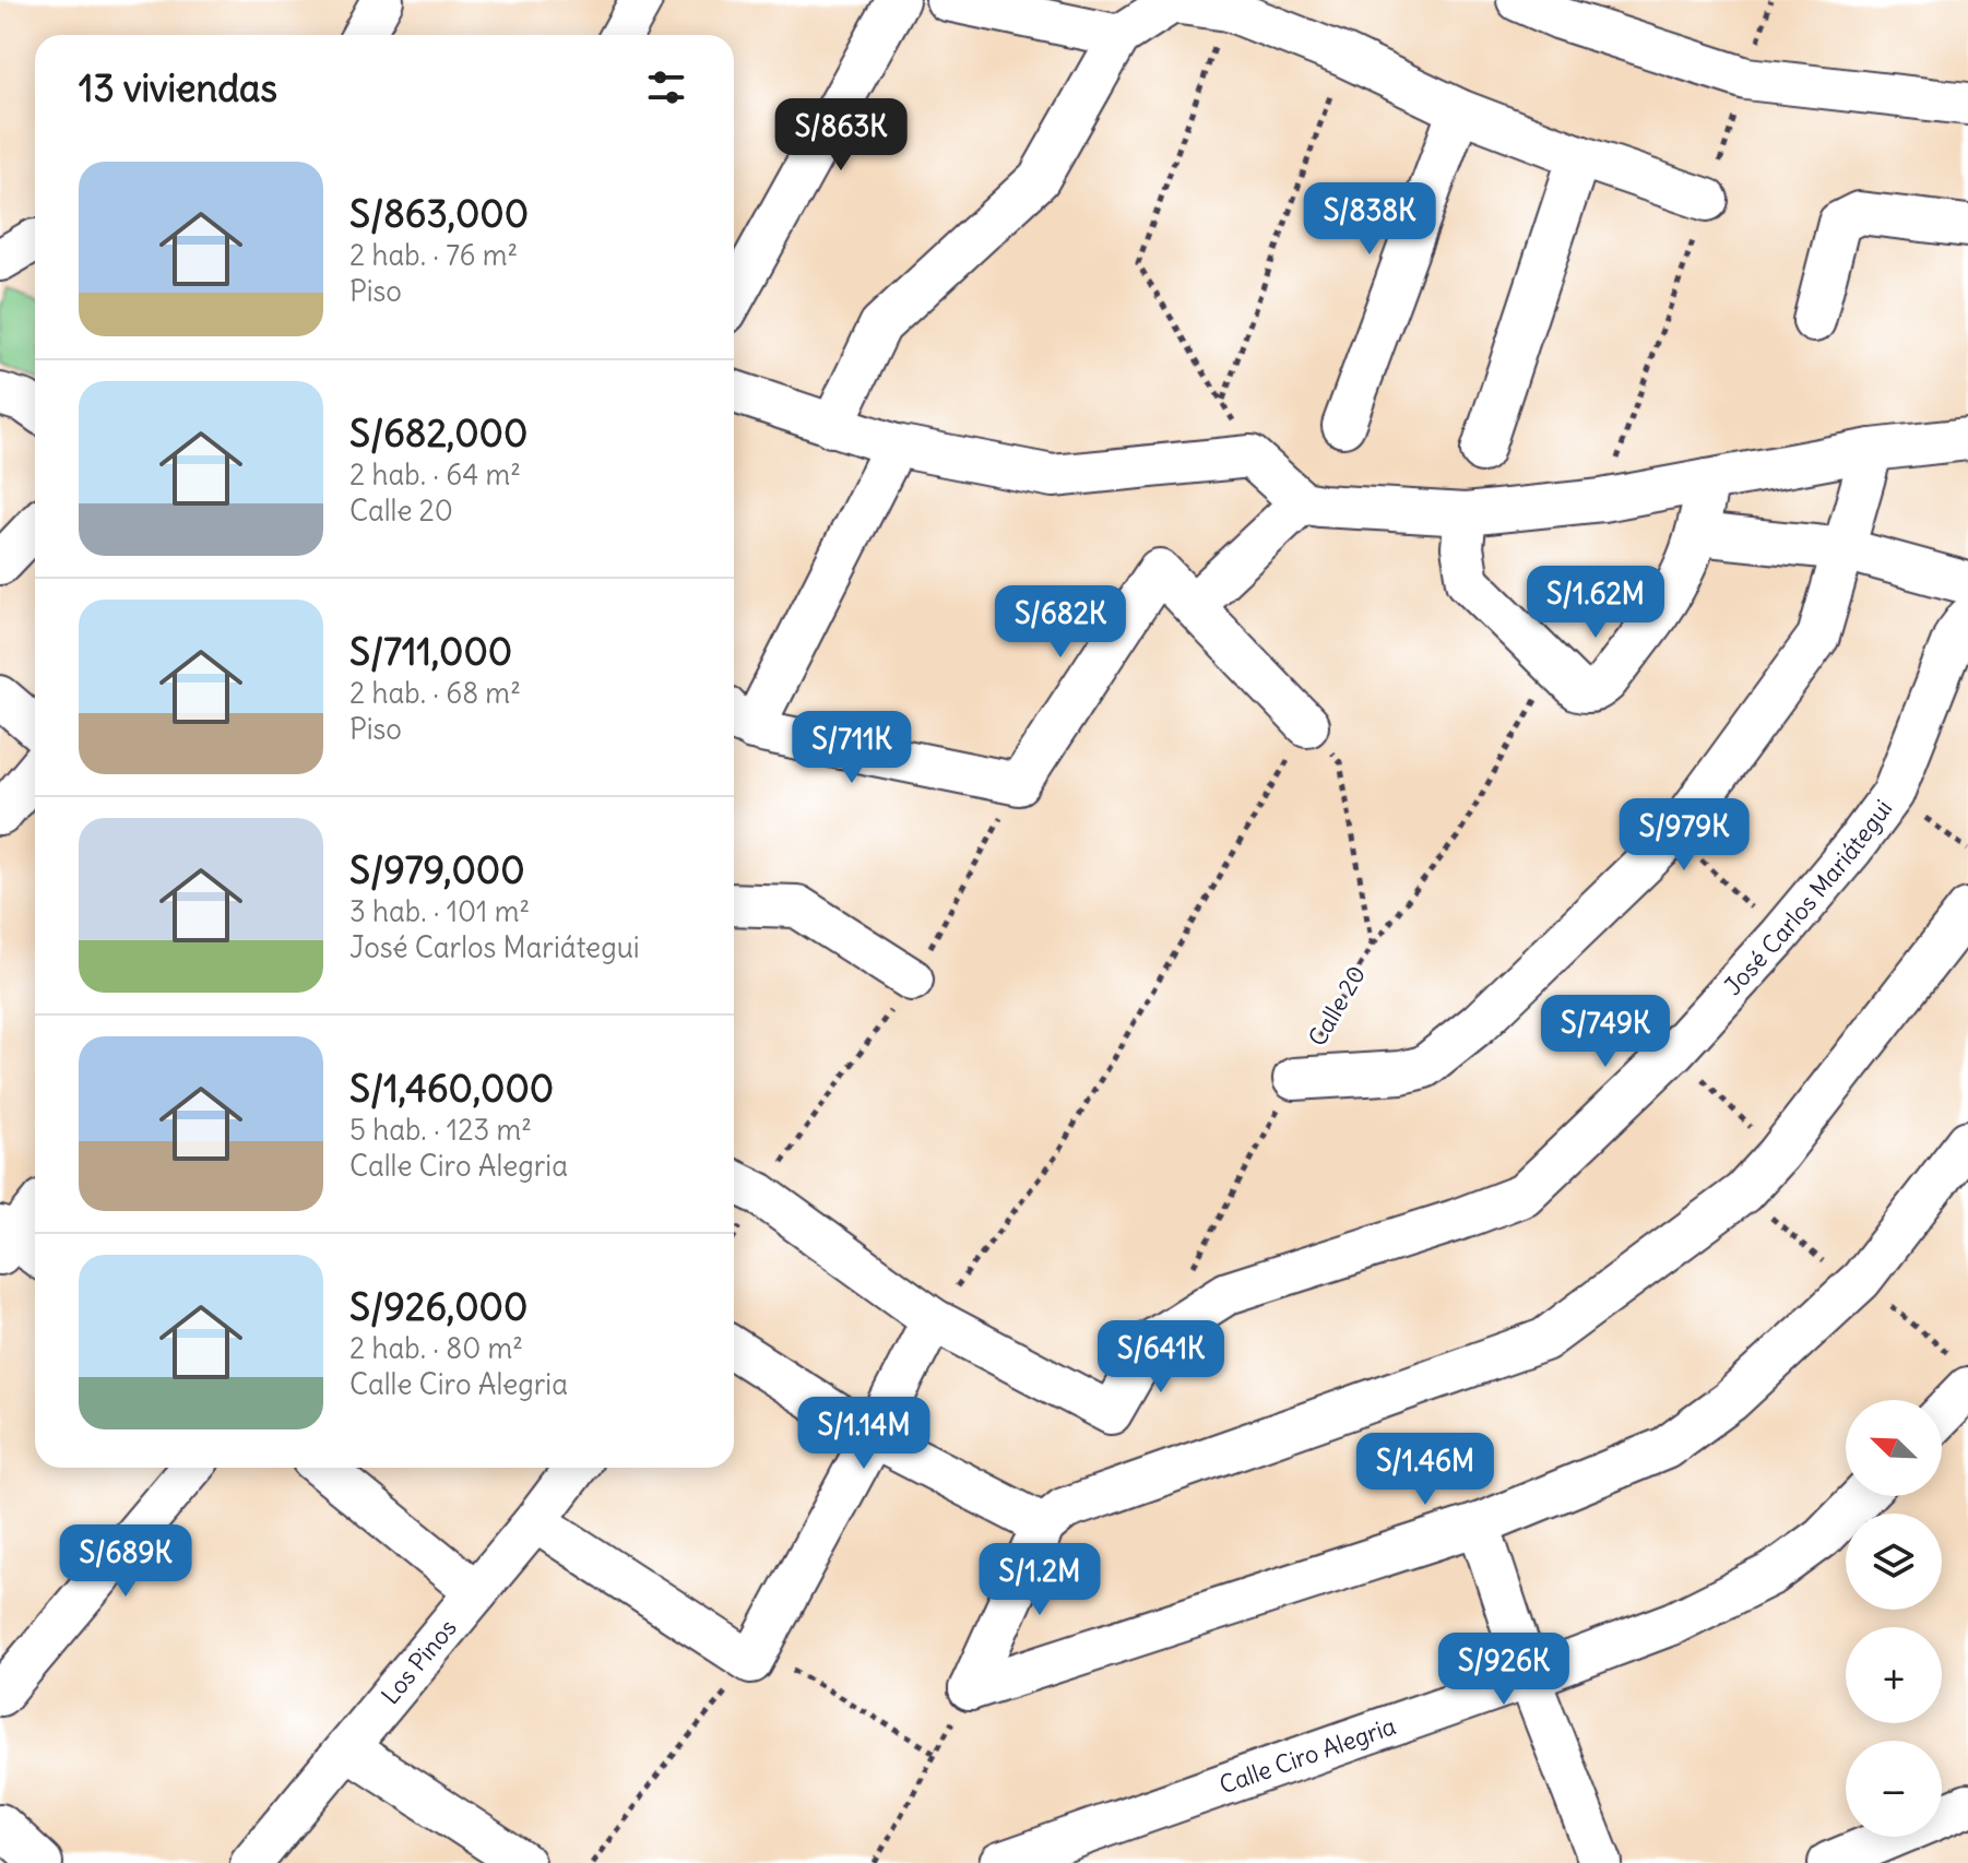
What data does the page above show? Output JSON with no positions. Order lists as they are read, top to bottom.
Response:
{
  "streets": {
    "street": ["José Carlos Mariátegui", "Los Pinos", "Calle Ciro Alegria"],
    "path": ["Calle 20"]
  },
  "north": "top left",
  "page": {
    "heading": "13 viviendas",
    "price": [
      "S/863K",
      "S/838K",
      "S/1.62M",
      "S/682K",
      "S/711K",
      "S/979K",
      "S/749K",
      "S/641K",
      "S/1.14M",
      "S/1.46M",
      "S/689K",
      "S/1.2M",
      "S/926K"
    ],
    "list": [
      {
        "name": "S/863,000",
        "note": "2 hab. · 76 m² · Piso"
      },
      {
        "name": "S/682,000",
        "note": "2 hab. · 64 m² · Calle 20"
      },
      {
        "name": "S/711,000",
        "note": "2 hab. · 68 m² · Piso"
      },
      {
        "name": "S/979,000",
        "note": "3 hab. · 101 m² · José Carlos Mariátegui"
      },
      {
        "name": "S/1,460,000",
        "note": "5 hab. · 123 m² · Calle Ciro Alegria"
      },
      {
        "name": "S/926,000",
        "note": "2 hab. · 80 m² · Calle Ciro Alegria"
      }
    ],
    "map_buttons": ["+", "−"]
  }
}
